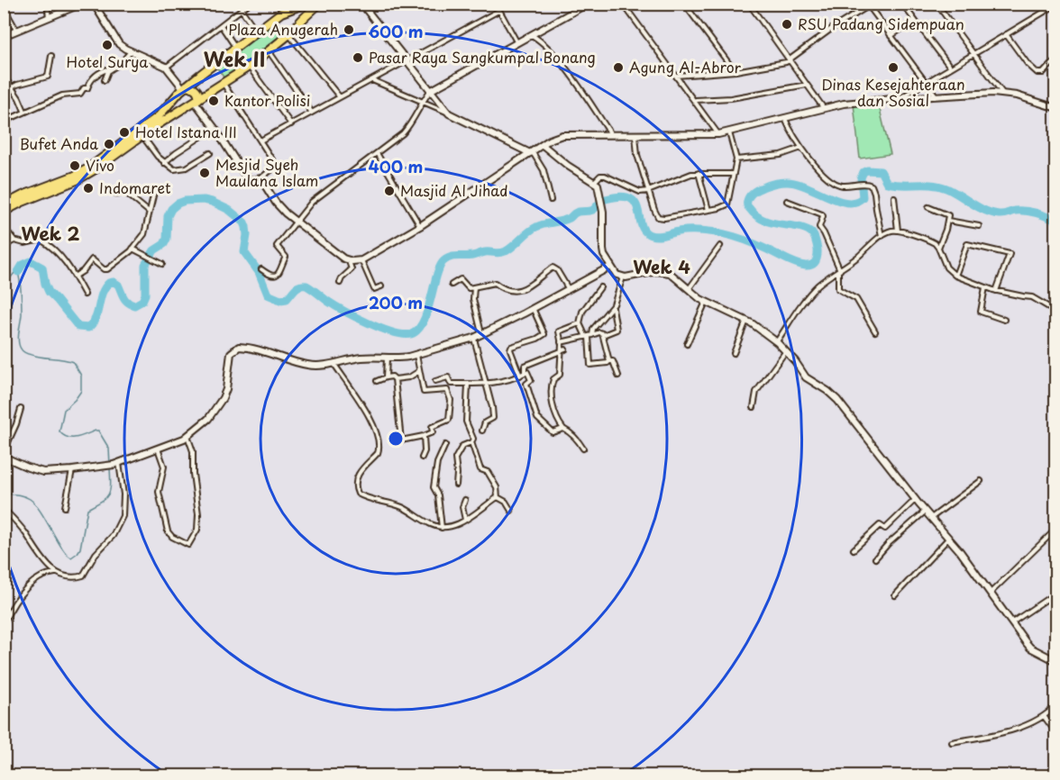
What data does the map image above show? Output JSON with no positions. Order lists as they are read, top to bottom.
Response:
{
  "districts": ["Wek II", "Wek 2", "Wek 4"],
  "places": [
    "RSU Padang Sidempuan",
    "Plaza Anugerah",
    "Hotel Surya",
    "Pasar Raya Sangkumpal Bonang",
    "Agung Al-Abror",
    "Dinas Kesejahteraan dan Sosial",
    "Kantor Polisi",
    "Hotel Istana III",
    "Bufet Anda",
    "Vivo",
    "Mesjid Syeh Maulana Islam",
    "Indomaret",
    "Masjid Al Jihad"
  ],
  "rings": ["600 m", "400 m", "200 m"]
}
